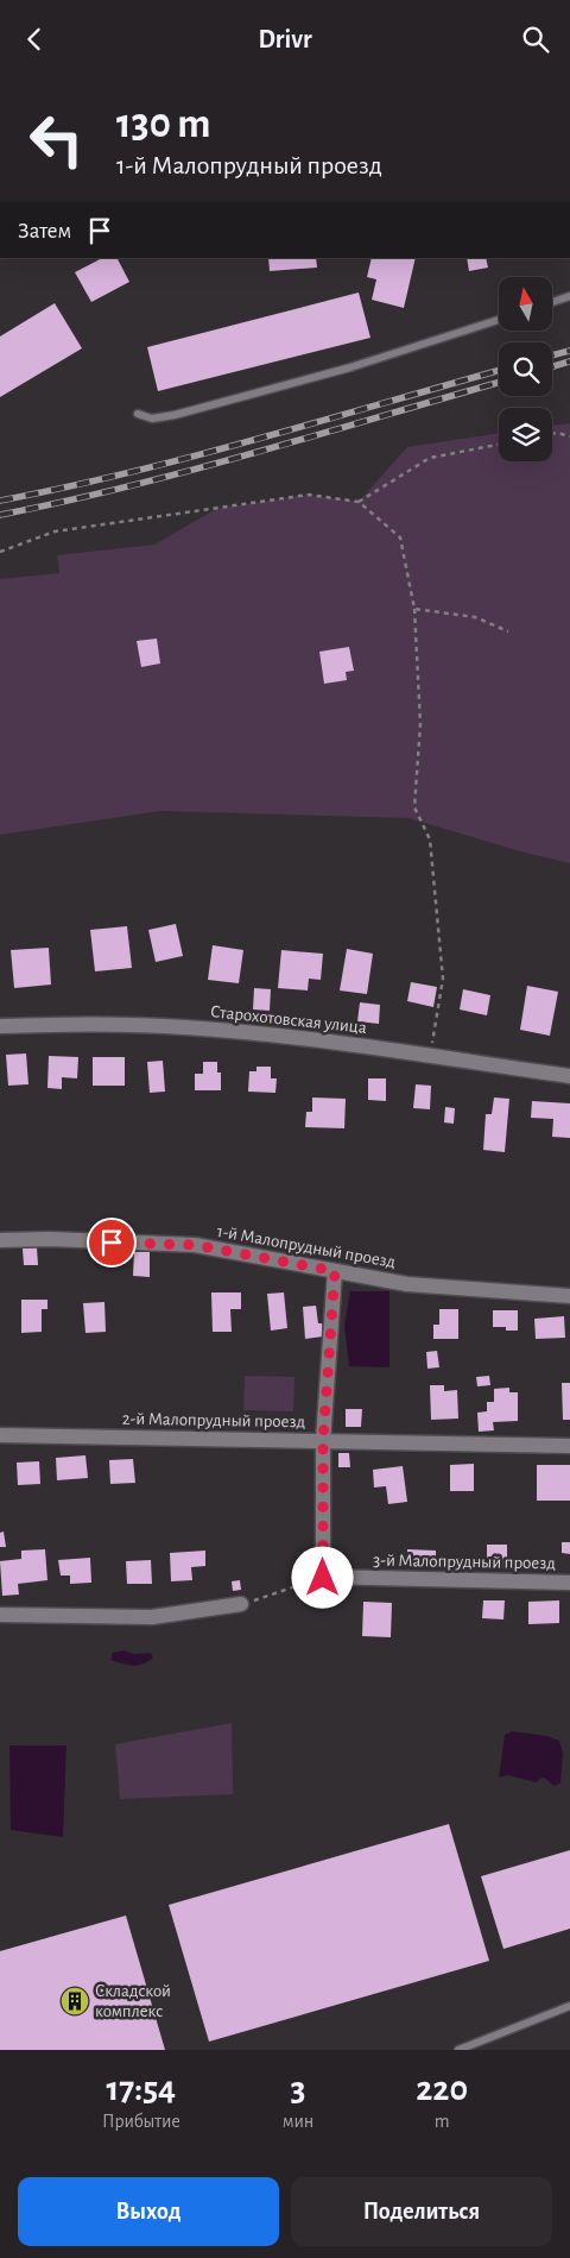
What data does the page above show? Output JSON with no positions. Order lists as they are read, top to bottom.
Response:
{
  "streets": {
    "street": [
      "Старохотовская улица",
      "1-й Малопрудный проезд",
      "2-й Малопрудный проезд",
      "3-й Малопрудный проезд"
    ]
  },
  "places": {
    "building": ["Складской комплекс"]
  },
  "north": "top",
  "page": {
    "header": "Drivr",
    "turn": ["130 m", "1-й Малопрудный проезд"],
    "then": "Затем",
    "eta": [
      "17:54",
      "Прибытие",
      "3",
      "мин",
      "220",
      "m"
    ],
    "buttons": ["Выход", "Поделиться"]
  }
}
